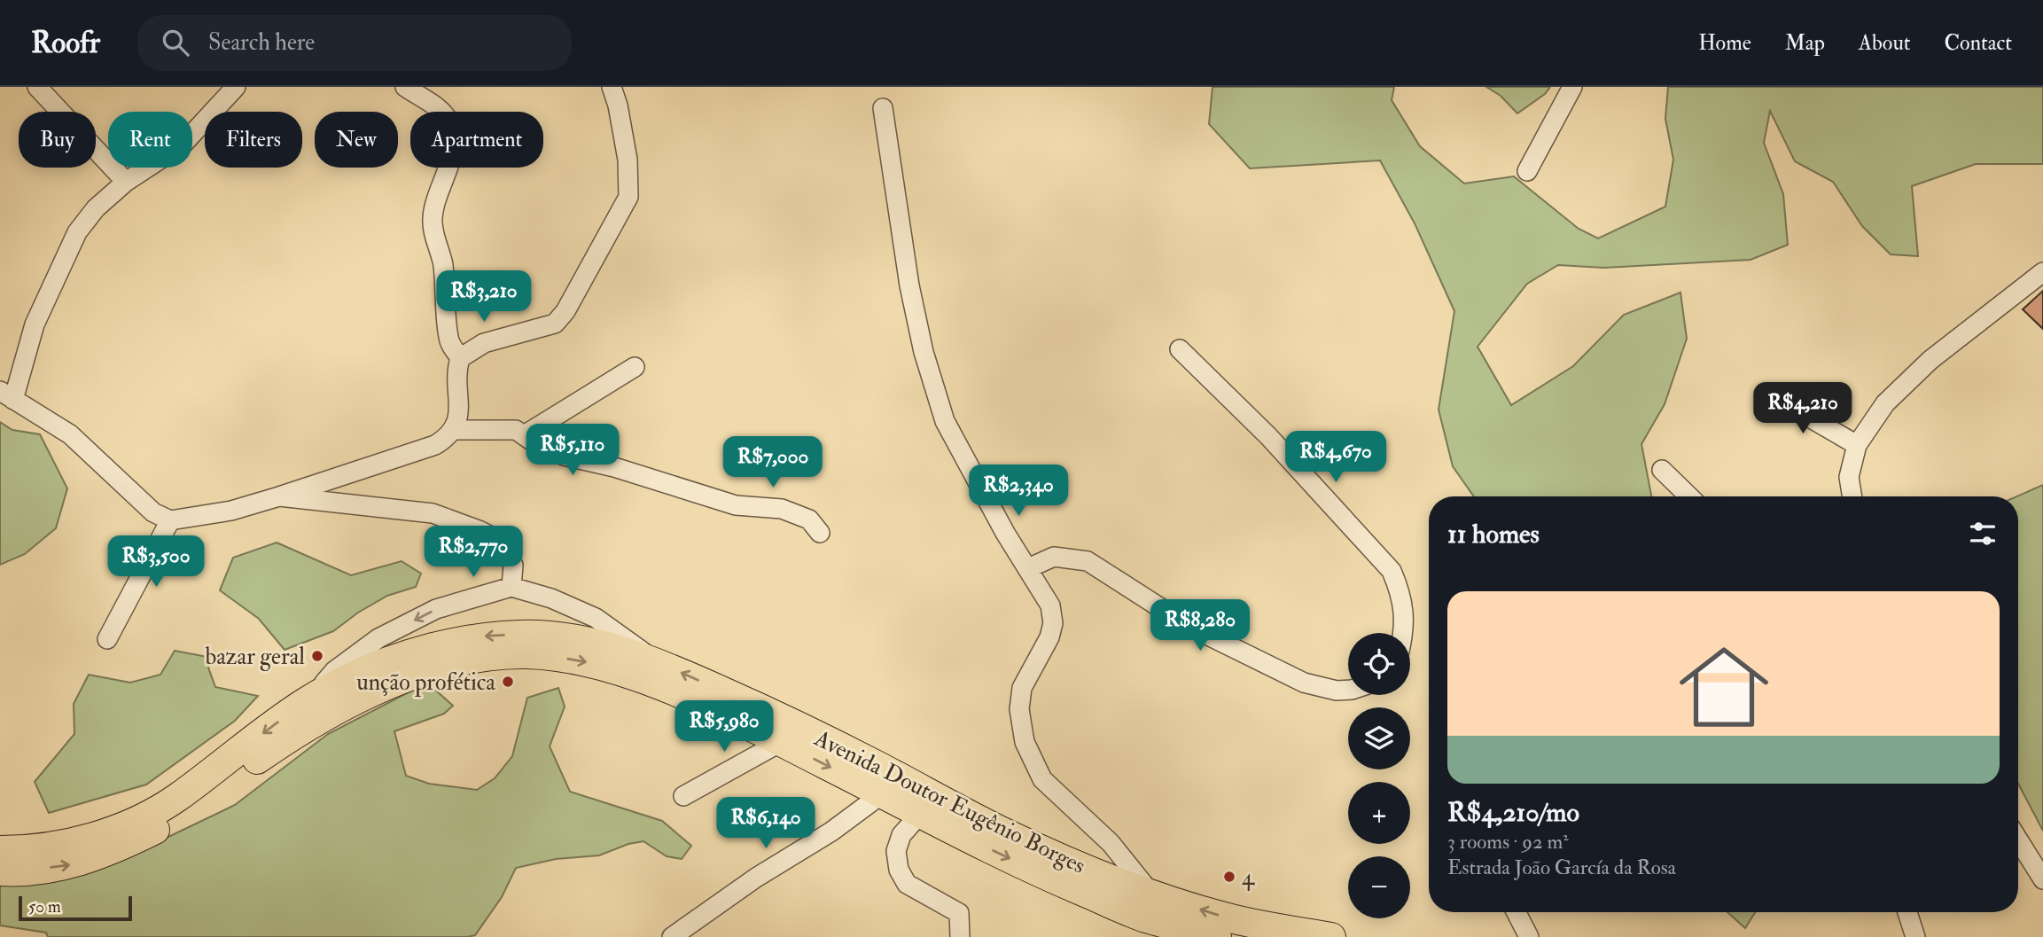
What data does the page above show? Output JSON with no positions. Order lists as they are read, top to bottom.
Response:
{
  "streets": {
    "highway": ["Avenida Doutor Eugênio Borges"]
  },
  "places": ["bazar geral", "unção profética", "4"],
  "scale_bar": "50 m",
  "page": {
    "header": "Roofr",
    "search": "Search here",
    "nav": [
      "Home",
      "Map",
      "About",
      "Contact"
    ],
    "chip": [
      "Buy",
      "Rent",
      "Filters",
      "New",
      "Apartment"
    ],
    "price": [
      "R$3,210",
      "R$4,210",
      "R$5,110",
      "R$4,670",
      "R$7,000",
      "R$2,340",
      "R$2,770",
      "R$3,500",
      "R$8,280",
      "R$5,980",
      "R$6,140"
    ],
    "heading": "11 homes",
    "list": [
      {
        "name": "R$4,210/mo",
        "note": "3 rooms · 92 m² · Estrada João García da Rosa"
      }
    ],
    "map_buttons": ["+", "−"],
    "scale": "50 m"
  }
}
